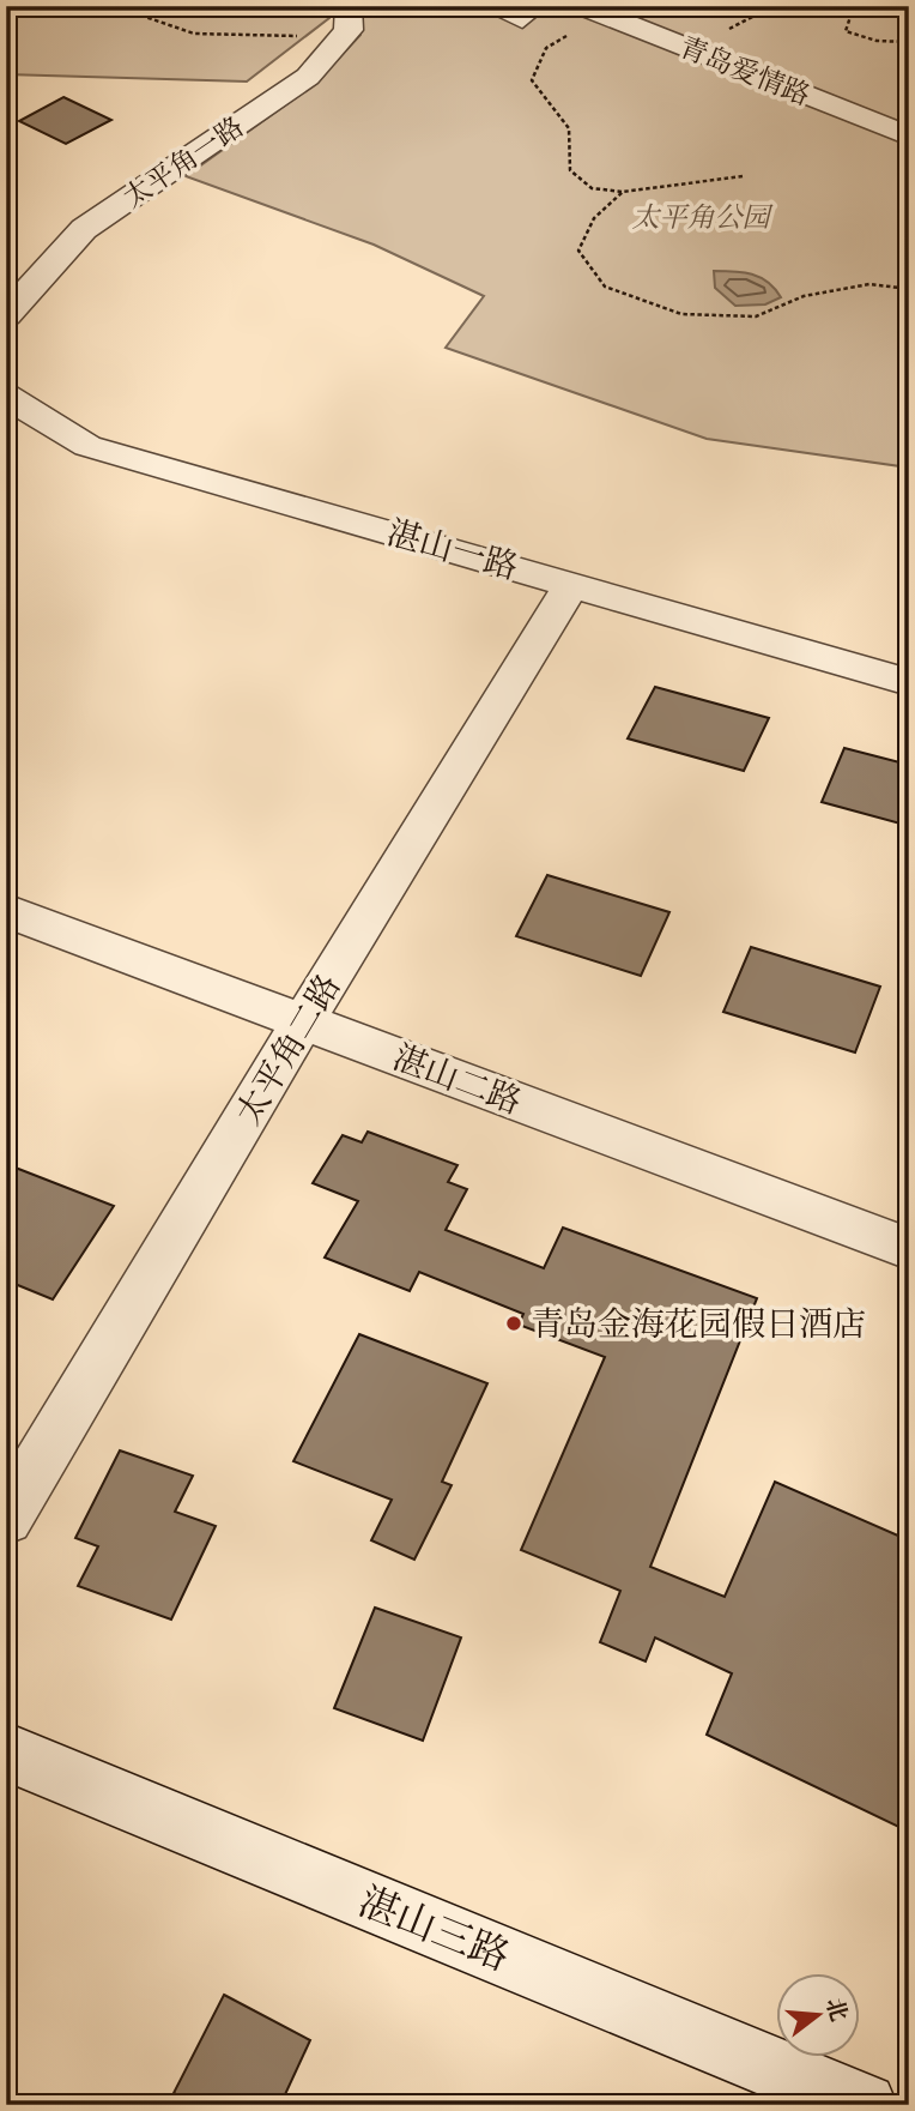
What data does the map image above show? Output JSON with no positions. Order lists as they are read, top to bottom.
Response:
{
  "streets": {
    "street": [
      "青岛爱情路",
      "太平角一路",
      "湛山一路",
      "太平角二路",
      "湛山二路",
      "湛山三路"
    ]
  },
  "crossings": [
    ["湛山一路", "太平角二路"],
    ["太平角二路", "湛山二路"]
  ],
  "parks": ["太平角公园"],
  "places": ["青岛金海花园假日酒店"],
  "north": "right"
}
